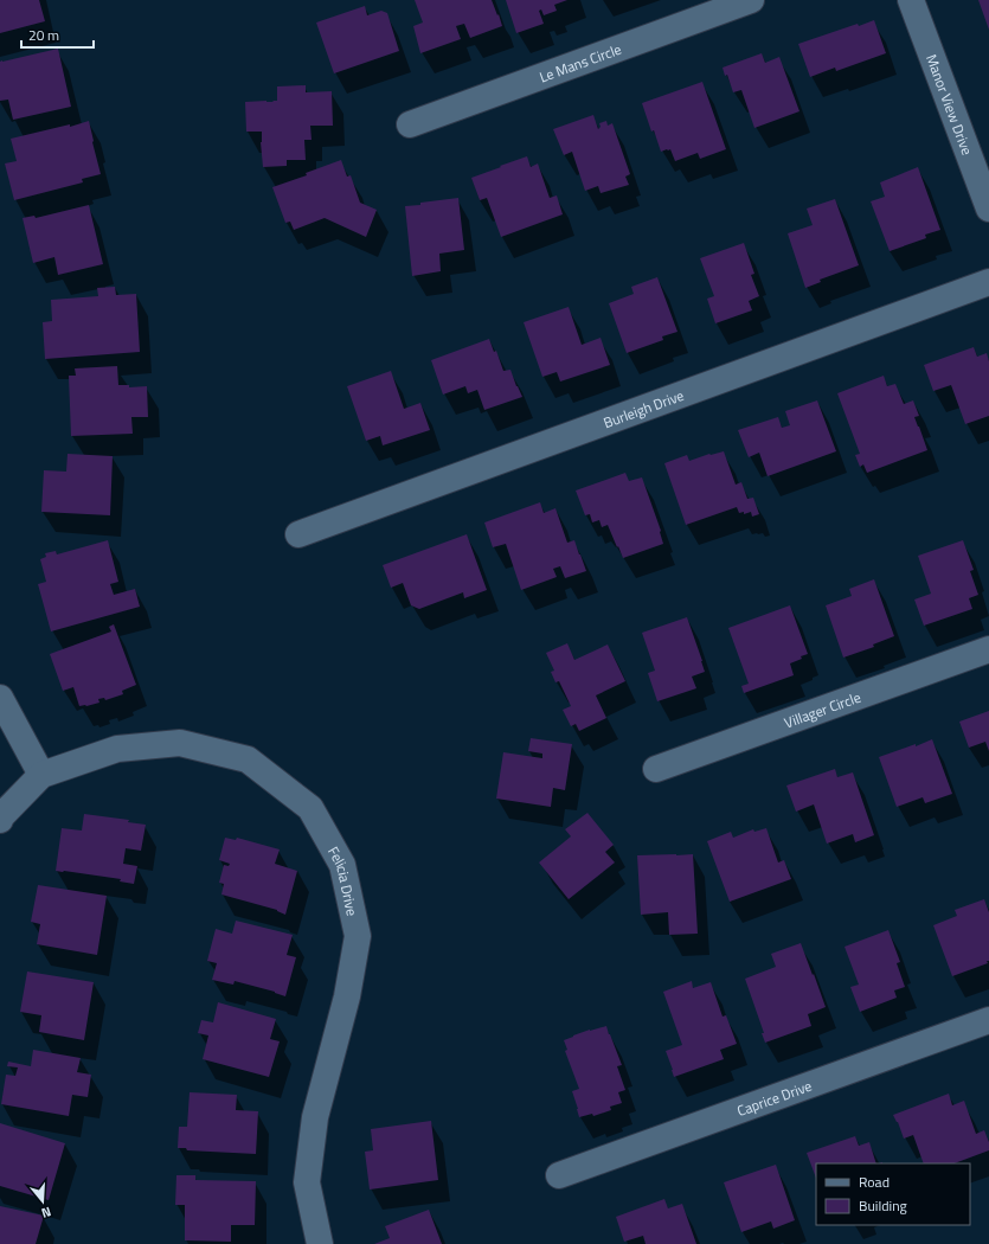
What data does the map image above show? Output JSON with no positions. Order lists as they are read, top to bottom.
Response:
{
  "streets": {
    "street": [
      "Le Mans Circle",
      "Manor View Drive",
      "Burleigh Drive",
      "Villager Circle",
      "Felicia Drive",
      "Caprice Drive"
    ]
  },
  "legend": ["Road", "Building"],
  "scale_bar": "20 m",
  "north": "bottom"
}
